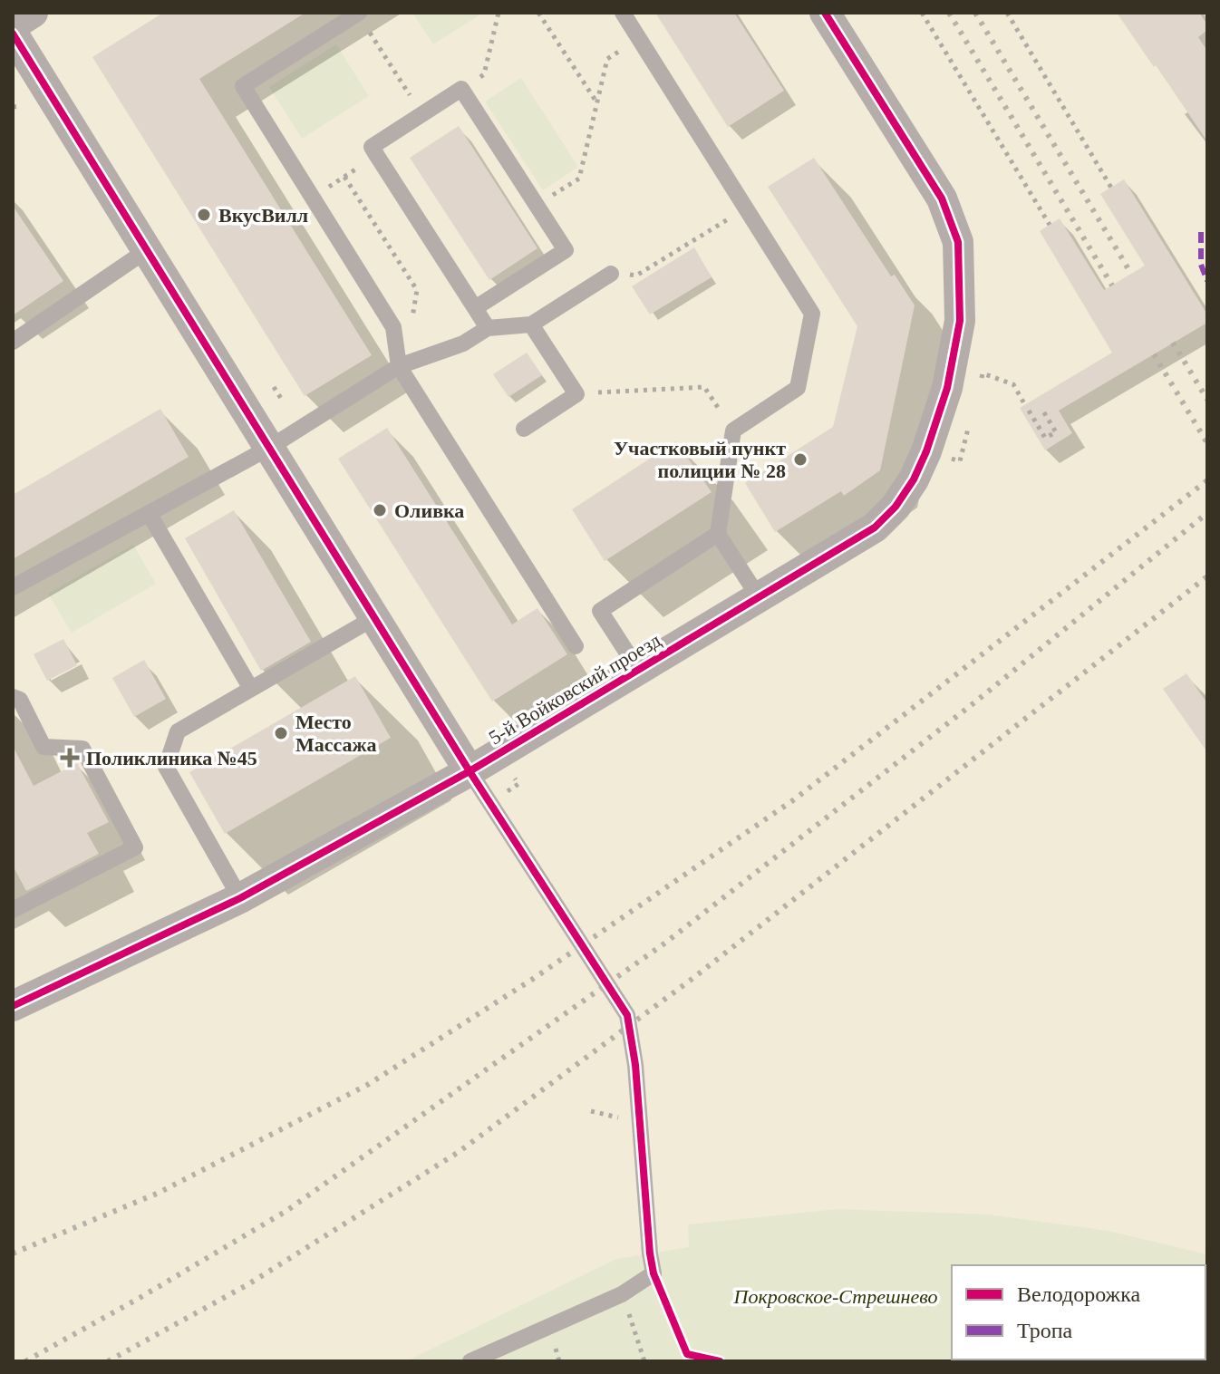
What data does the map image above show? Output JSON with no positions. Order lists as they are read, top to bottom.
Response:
{
  "streets": {
    "street": ["5-й Войковский проезд"]
  },
  "parks": ["Покровское-Стрешнево"],
  "places": {
    "other": [
      "ВкусВилл",
      "Участковый пункт полиции № 28",
      "Оливка",
      "Место Массажа"
    ],
    "health": ["Поликлиника №45"]
  },
  "legend": ["Велодорожка", "Тропа"]
}
